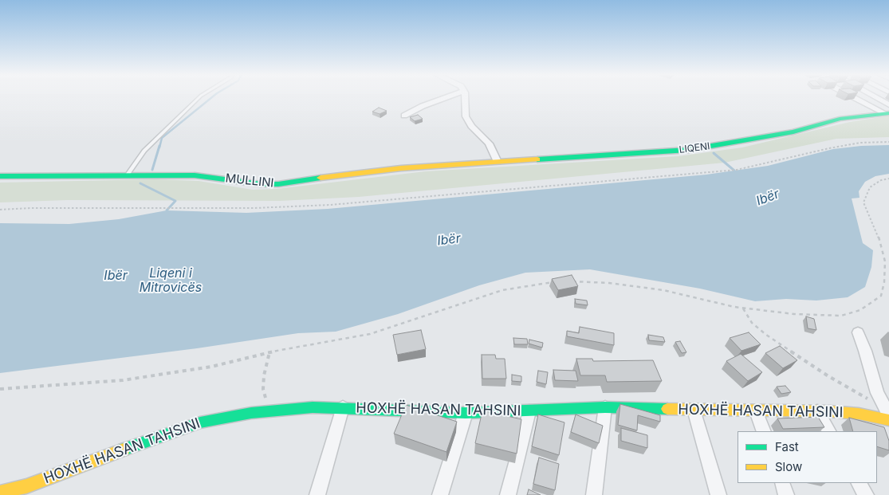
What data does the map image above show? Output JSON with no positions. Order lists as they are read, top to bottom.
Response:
{
  "streets": {
    "street": ["LIQENI", "MULLINI", "HOXHË HASAN TAHSINI"]
  },
  "crossings": [
    ["LIQENI", "MULLINI"]
  ],
  "water": ["Ibër", "Liqeni i Mitrovicës"],
  "legend": ["Fast", "Slow"]
}
